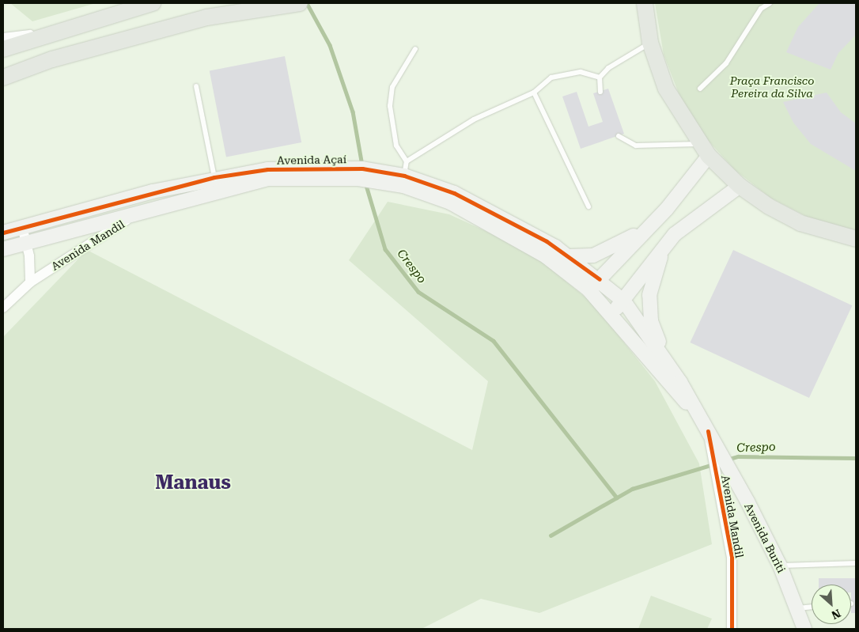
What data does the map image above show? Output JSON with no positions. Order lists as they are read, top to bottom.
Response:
{
  "streets": {
    "street": ["Avenida Açaí", "Avenida Mandil", "Avenida Buriti"]
  },
  "crossings": [
    ["Avenida Açaí", "Avenida Mandil"],
    ["Avenida Açaí", "Avenida Buriti"],
    ["Avenida Mandil", "Avenida Buriti"]
  ],
  "districts": ["Manaus"],
  "water": ["Crespo"],
  "parks": ["Praça Francisco Pereira da Silva"],
  "north": "bottom right"
}
